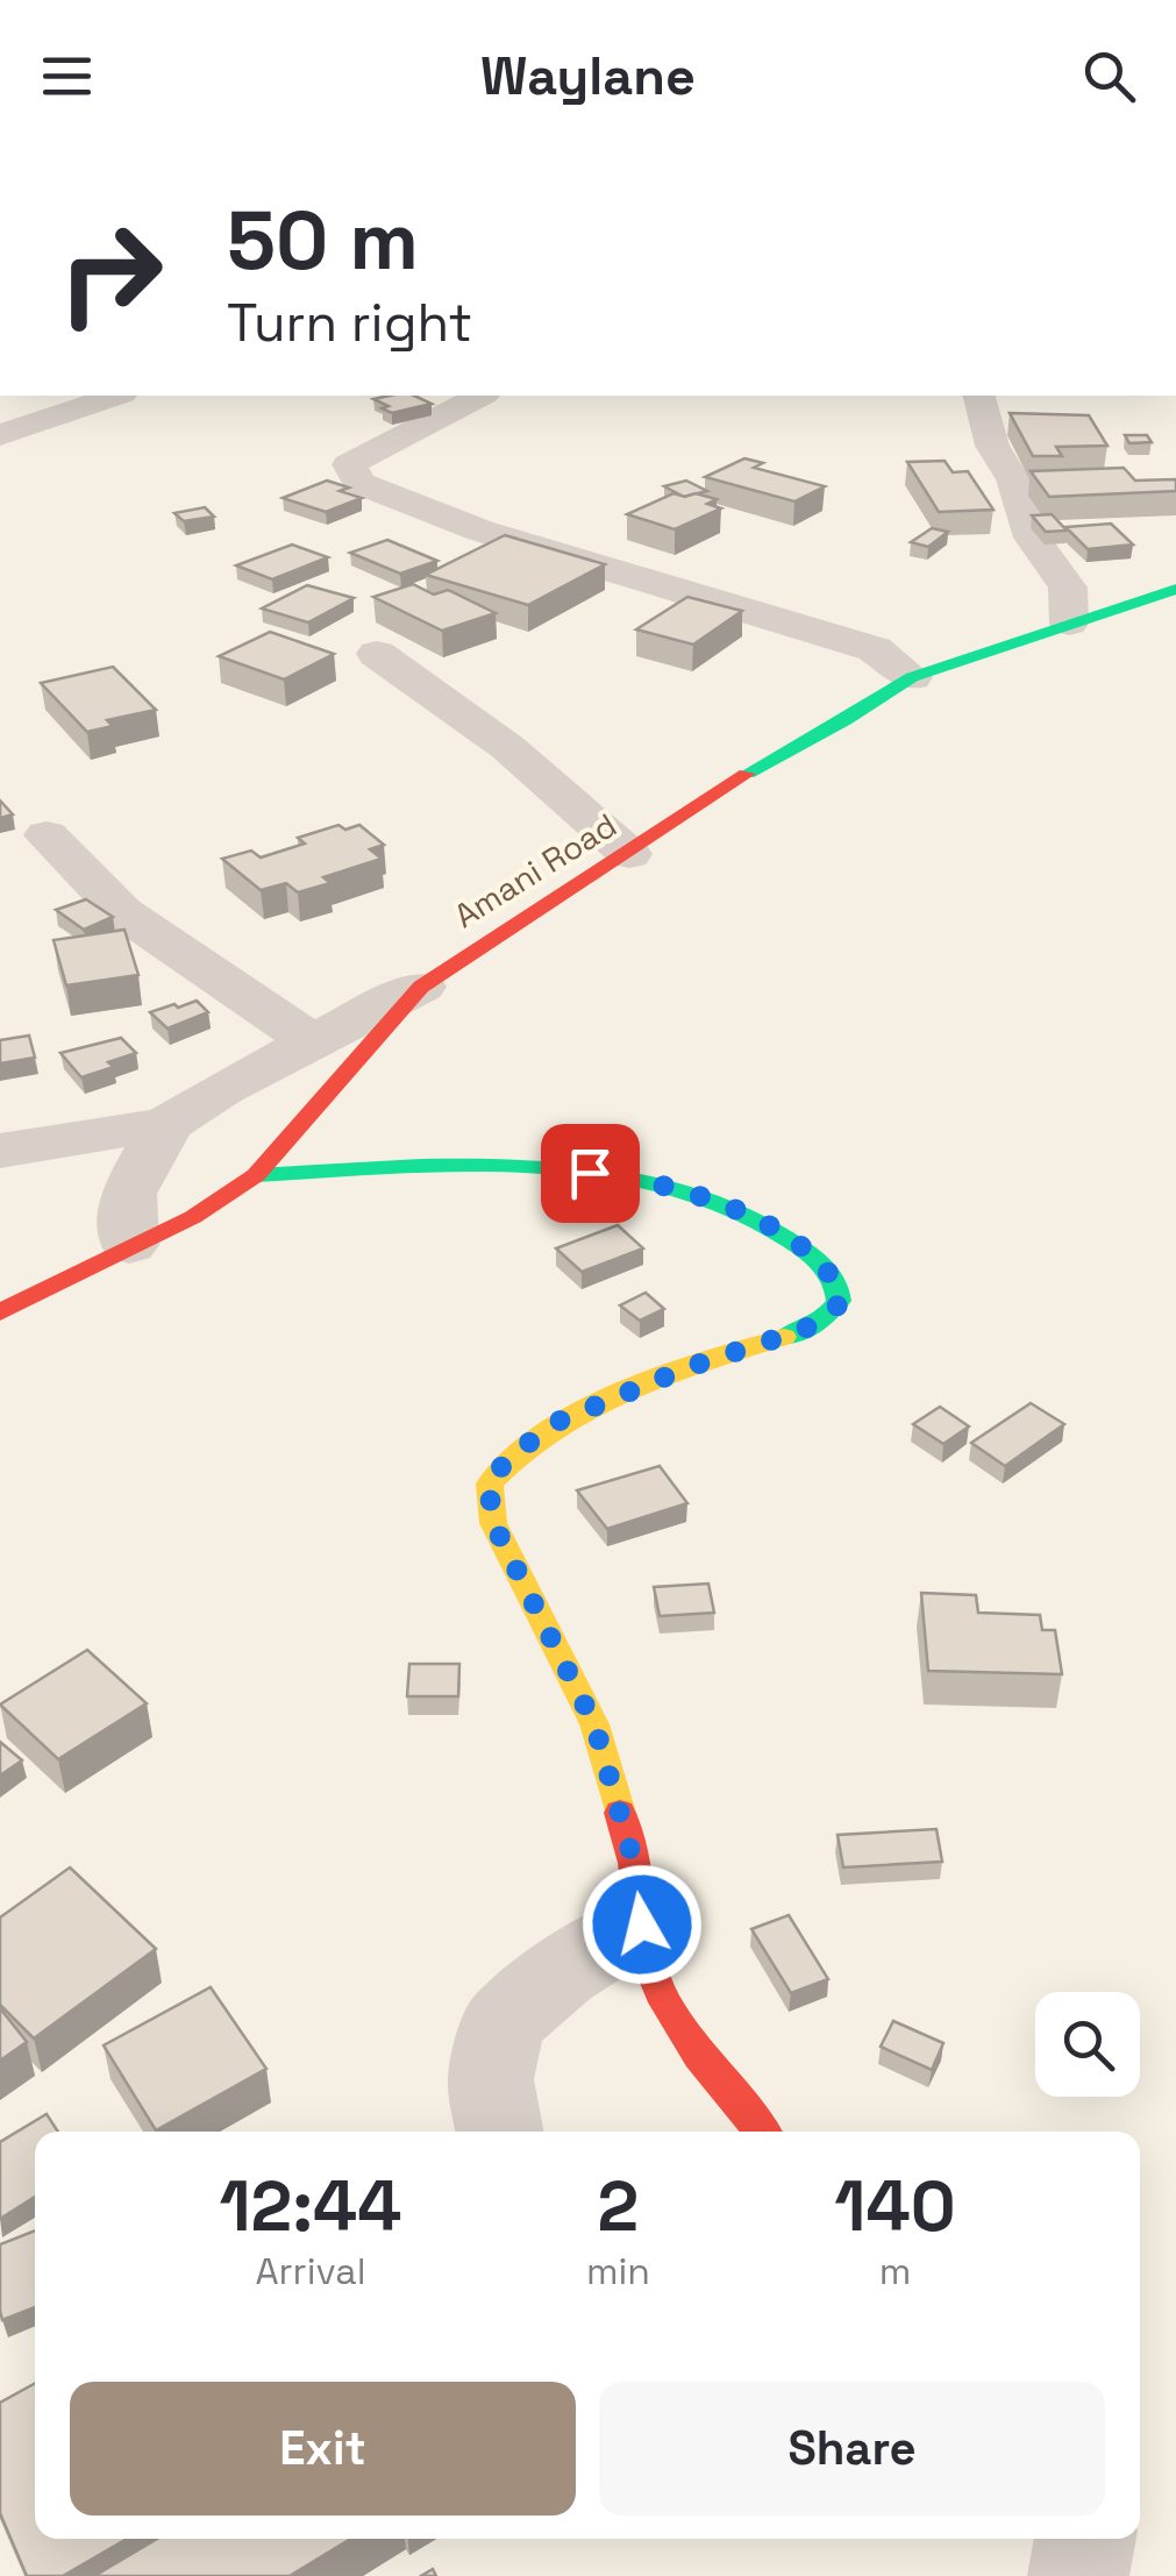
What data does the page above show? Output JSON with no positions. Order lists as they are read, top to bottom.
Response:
{
  "streets": {
    "street": ["Amani Road"]
  },
  "page": {
    "header": "Waylane",
    "turn": ["50 m", "Turn right"],
    "eta": [
      "12:44",
      "Arrival",
      "2",
      "min",
      "140",
      "m"
    ],
    "buttons": ["Exit", "Share"]
  }
}
